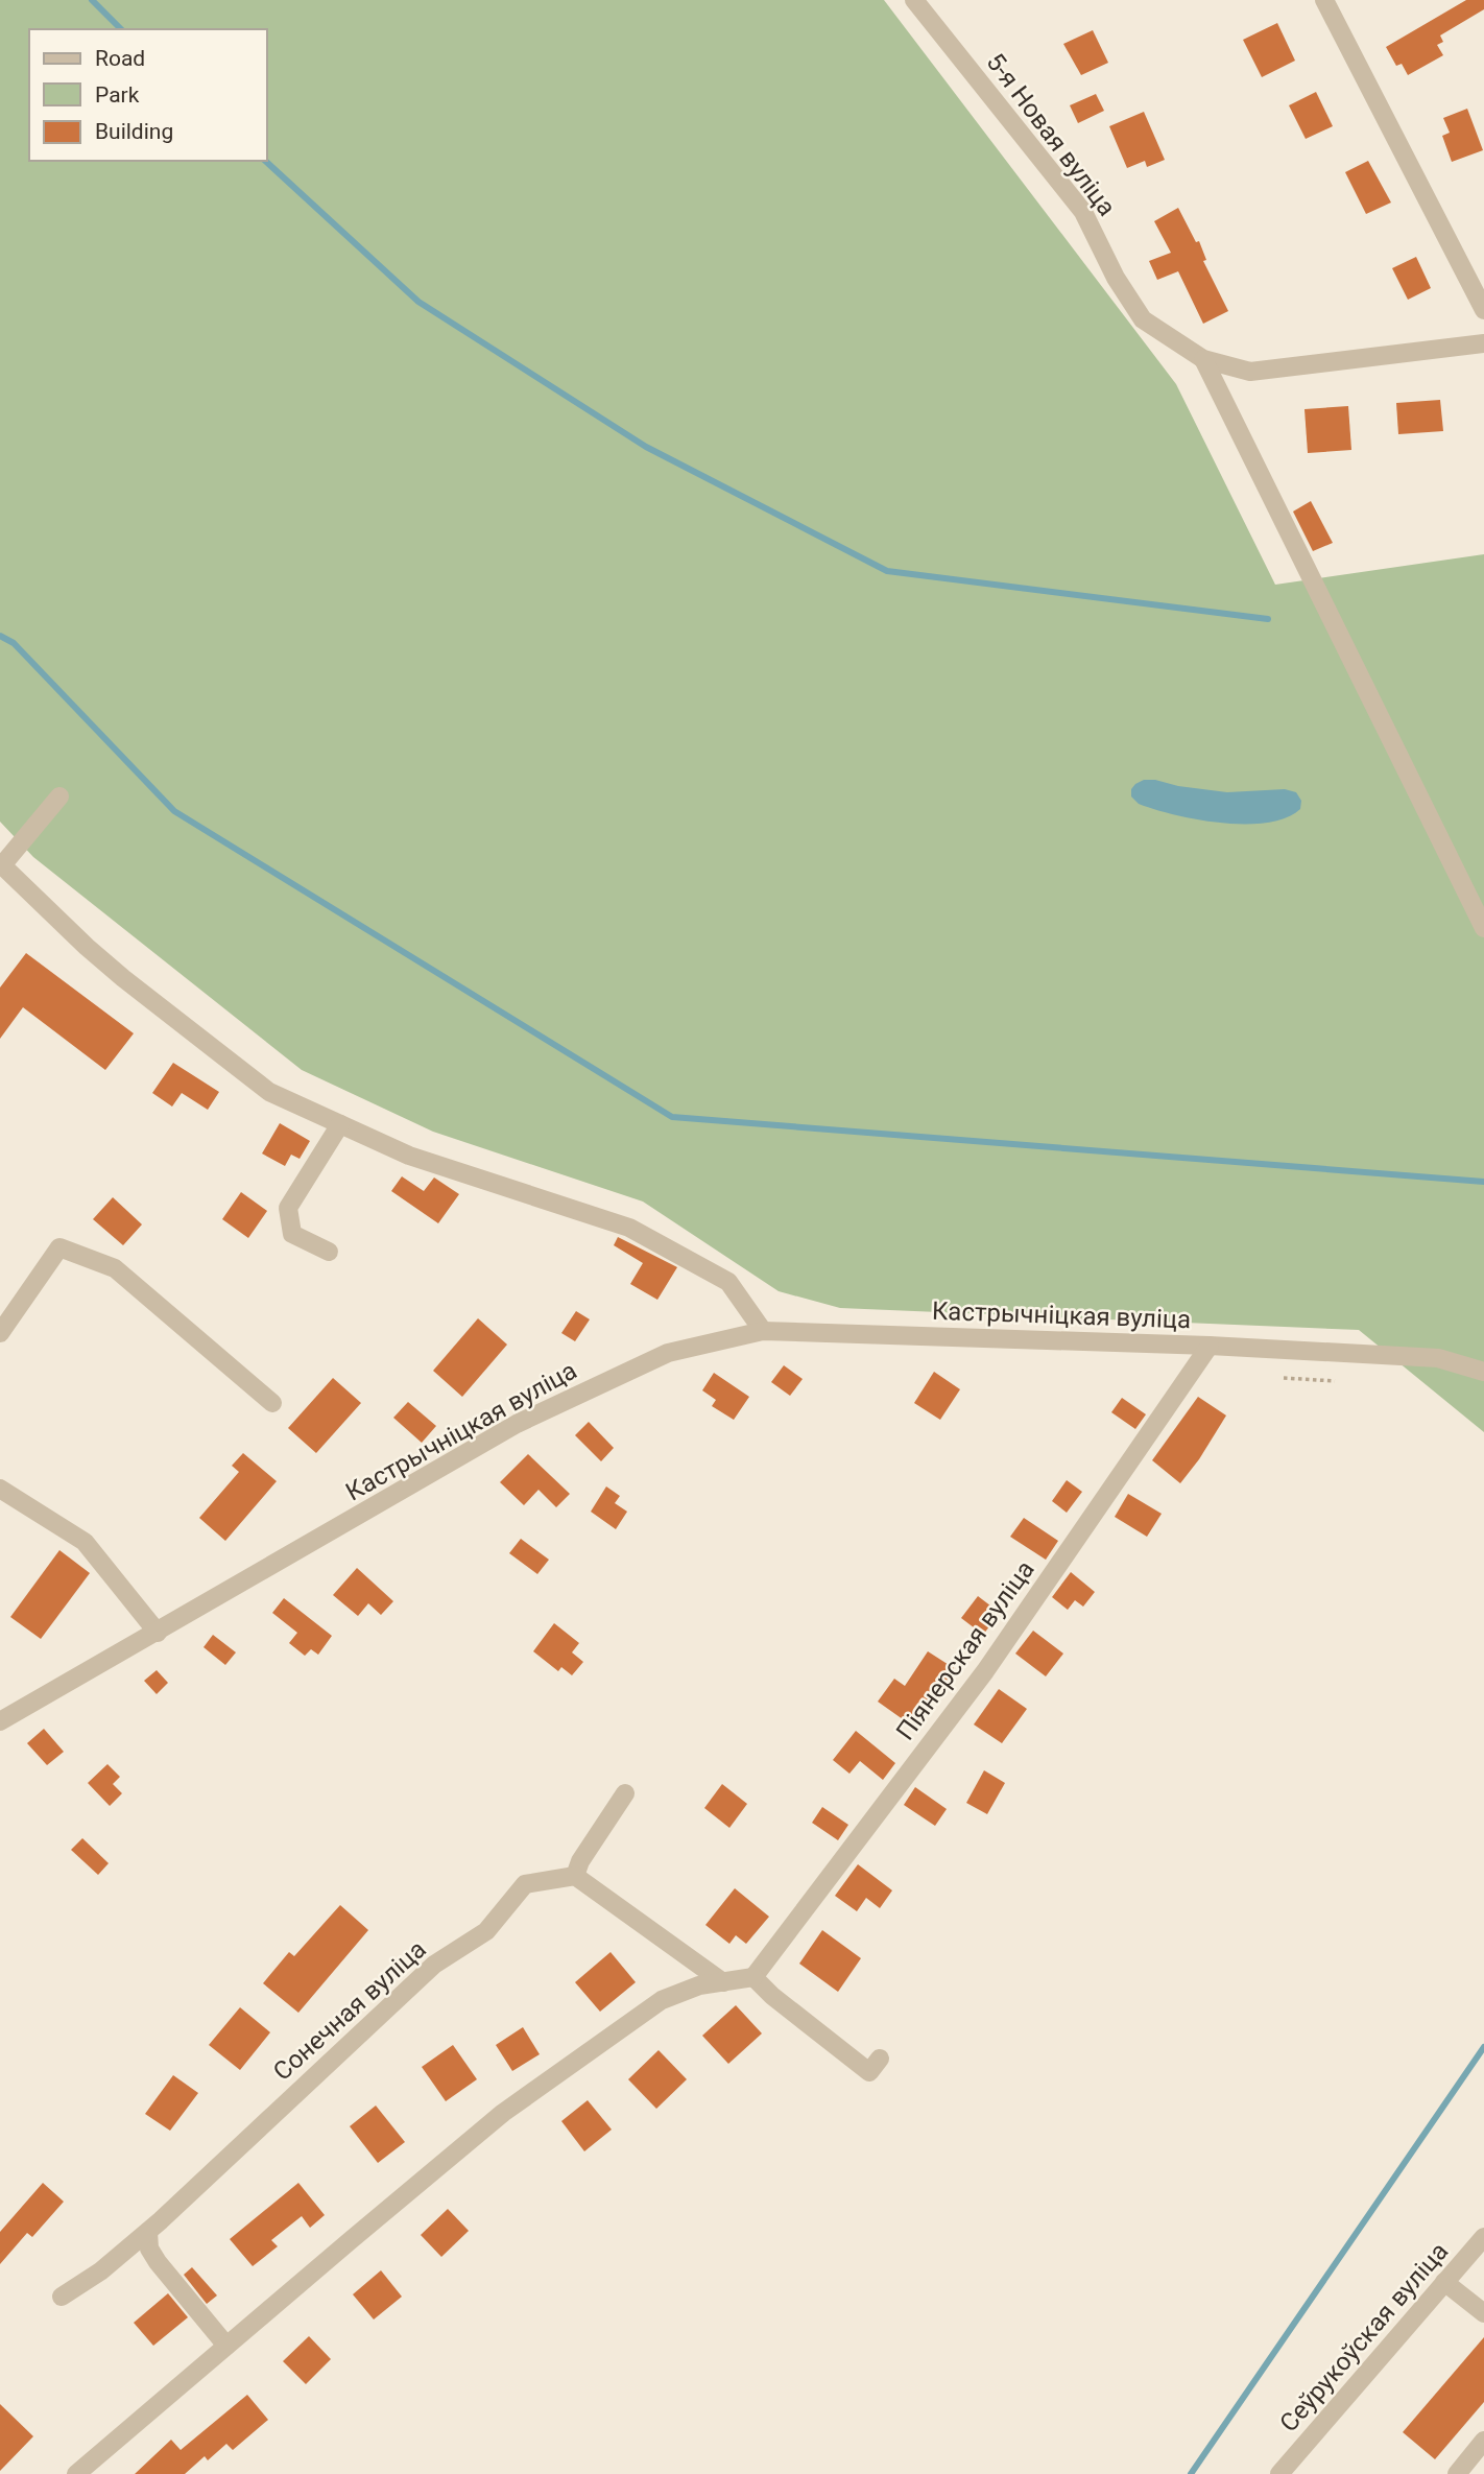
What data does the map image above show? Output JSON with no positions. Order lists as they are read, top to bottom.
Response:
{
  "streets": {
    "street": [
      "5-я Новая вуліца",
      "Кастрычніцкая вуліца",
      "Піянерская вуліца",
      "Сонечная вуліца",
      "Сеўрукоўская вуліца"
    ]
  },
  "crossings": [
    ["Кастрычніцкая вуліца", "Піянерская вуліца"]
  ],
  "legend": ["Road", "Park", "Building"]
}
